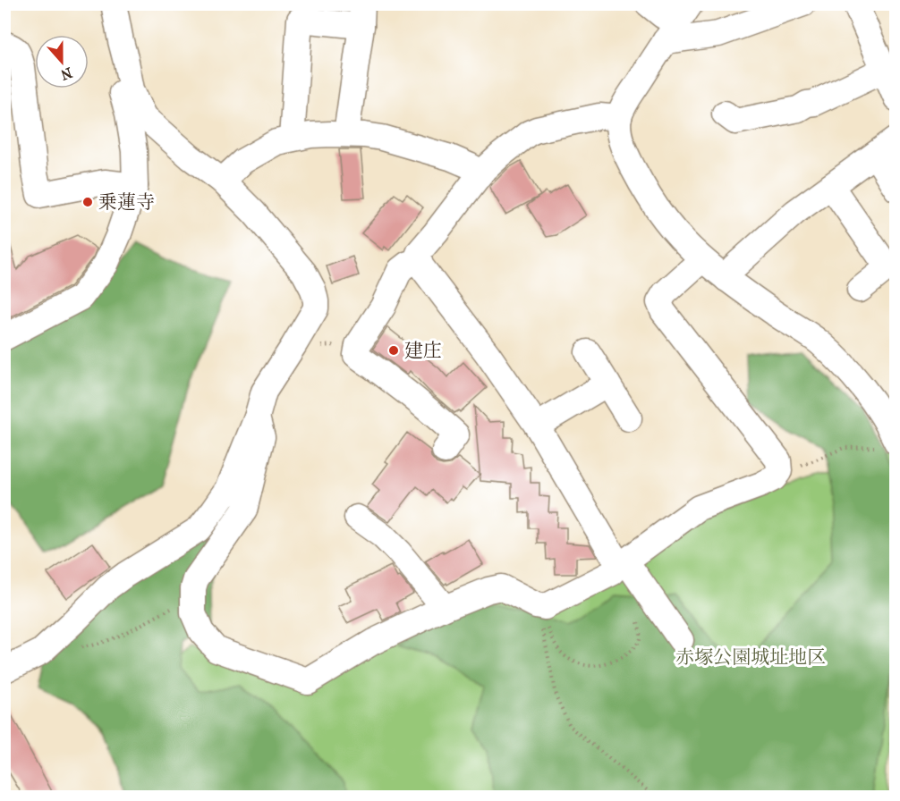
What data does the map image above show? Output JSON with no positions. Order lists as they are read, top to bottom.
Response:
{
  "parks": ["赤塚公園城址地区"],
  "places": ["乗蓮寺", "建庄"],
  "north": "bottom"
}
